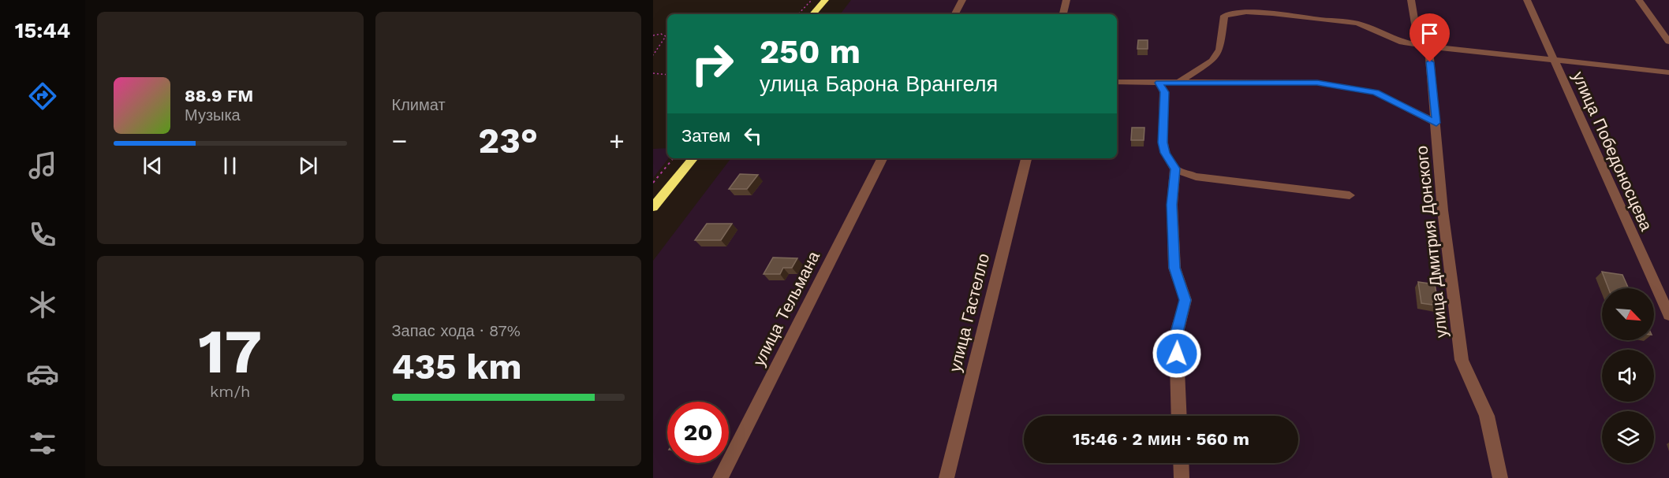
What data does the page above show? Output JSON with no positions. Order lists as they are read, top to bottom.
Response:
{
  "streets": {
    "street": [
      "улица Победоносцева",
      "улица Дмитрия Донского",
      "улица Тельмана",
      "улица Гастелло"
    ]
  },
  "north": "bottom right",
  "page": {
    "tabs": "15:44",
    "tile": [
      "Климат",
      ["17", "km/h"],
      ["Запас хода · 87%", "435 km"]
    ],
    "turn": ["250 m", "улица Барона Врангеля"],
    "song": ["88.9 FM", "Музыка"],
    "then": "Затем",
    "heat": ["−", "23°", "+"],
    "limit": "20",
    "trip": "15:46 · 2 мин · 560 m"
  }
}
